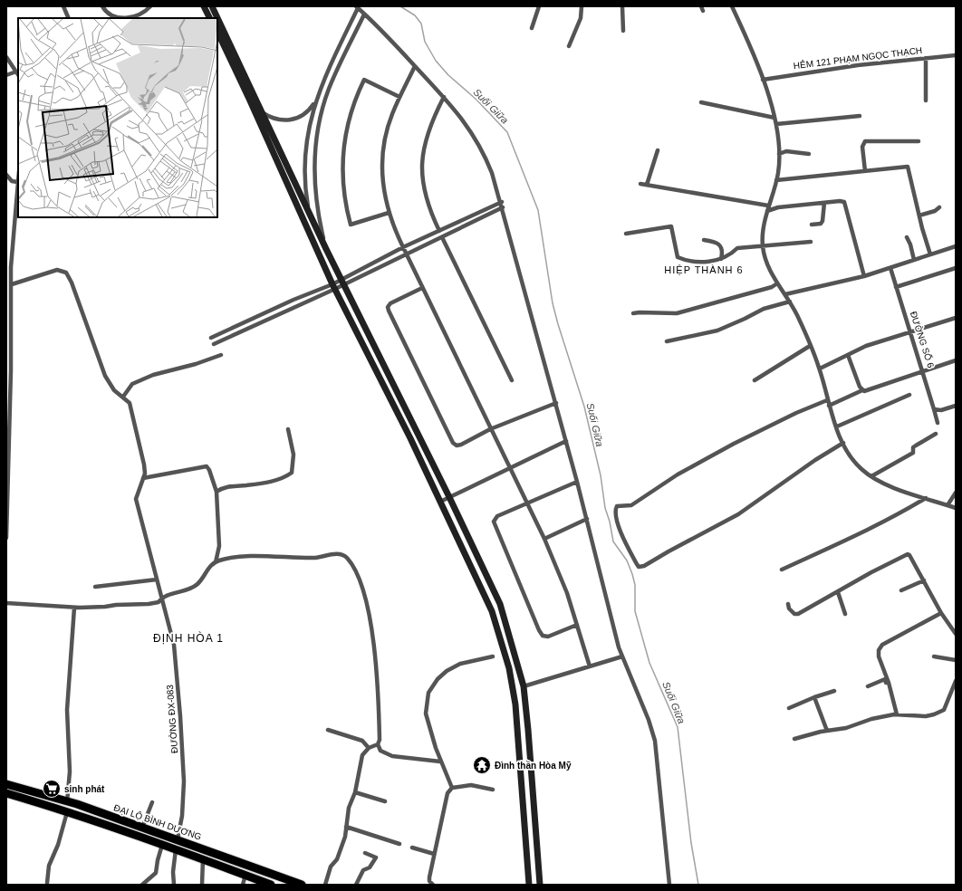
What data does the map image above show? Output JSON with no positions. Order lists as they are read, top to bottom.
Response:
{
  "streets": {
    "highway": ["ĐẠI LỘ BÌNH DƯƠNG"],
    "street": ["HẺM 121 PHẠM NGỌC THẠCH", "ĐƯỜNG SỐ 6", "ĐƯỜNG ĐX-083"]
  },
  "crossings": [
    ["ĐƯỜNG ĐX-083", "ĐẠI LỘ BÌNH DƯƠNG"]
  ],
  "districts": ["HIỆP THÀNH 6", "ĐỊNH HÒA 1"],
  "water": ["Suối Giữa"],
  "places": {
    "temple": ["Đình thần Hòa Mỹ"],
    "supermarket": ["sinh phát"]
  }
}
